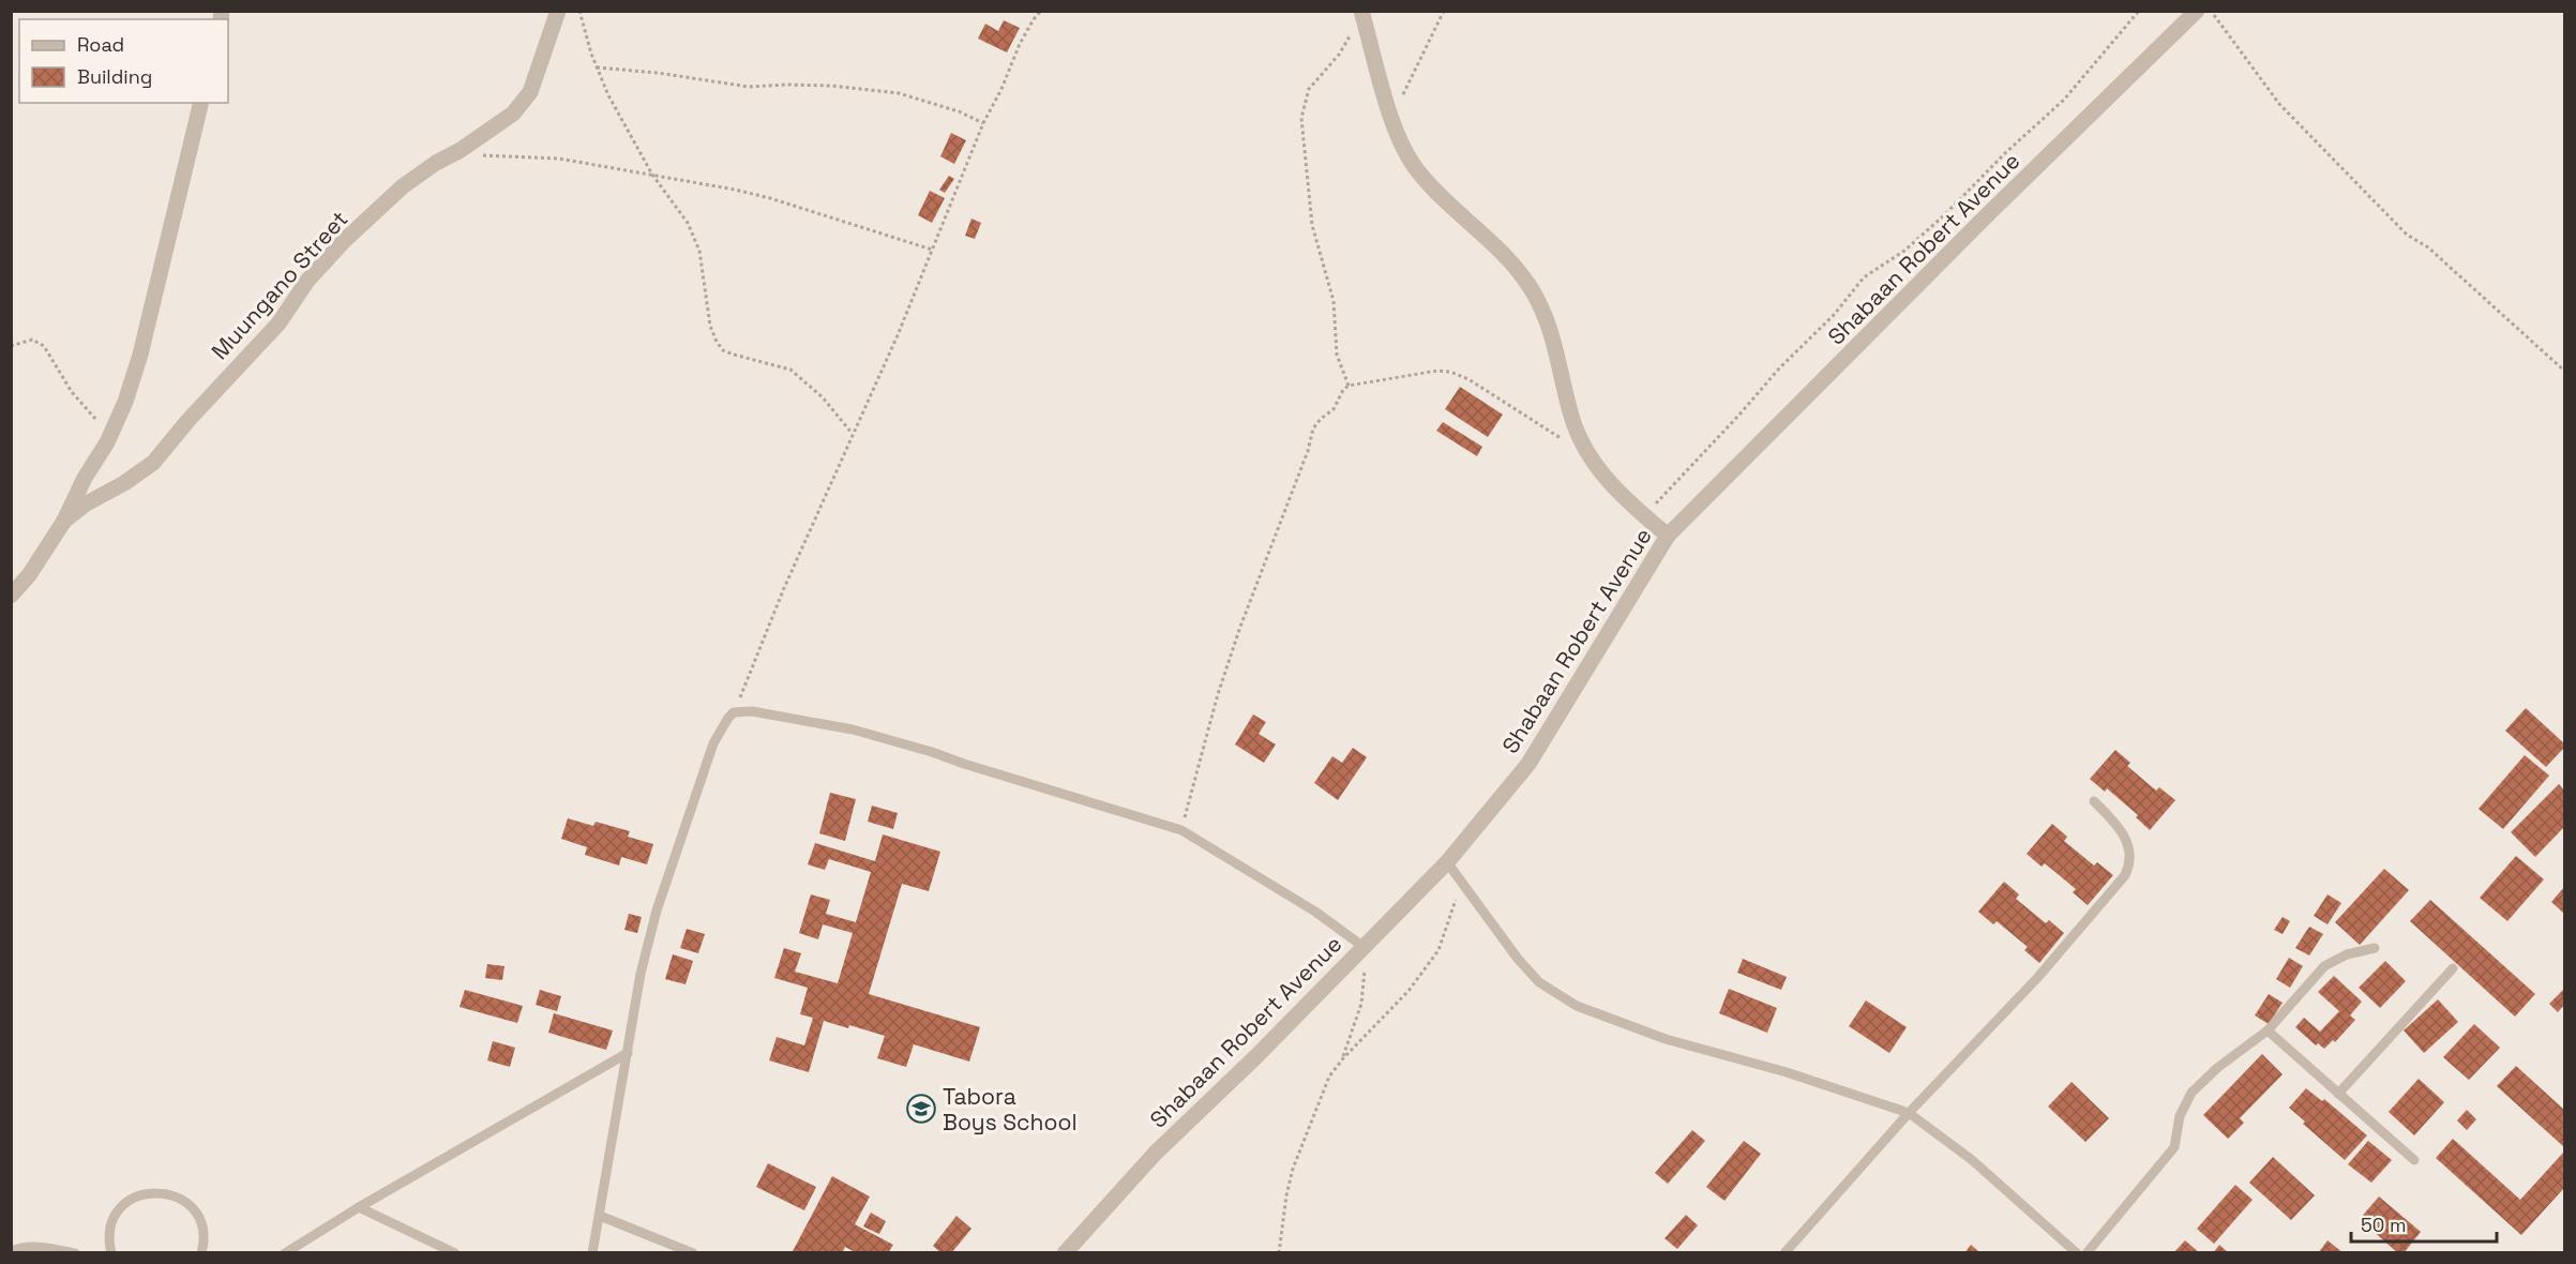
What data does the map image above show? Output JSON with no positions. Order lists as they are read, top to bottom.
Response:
{
  "streets": {
    "street": ["Shabaan Robert Avenue", "Muungano Street"]
  },
  "places": {
    "school or university": ["Tabora Boys School"]
  },
  "legend": ["Road", "Building"],
  "scale_bar": "50 m"
}
